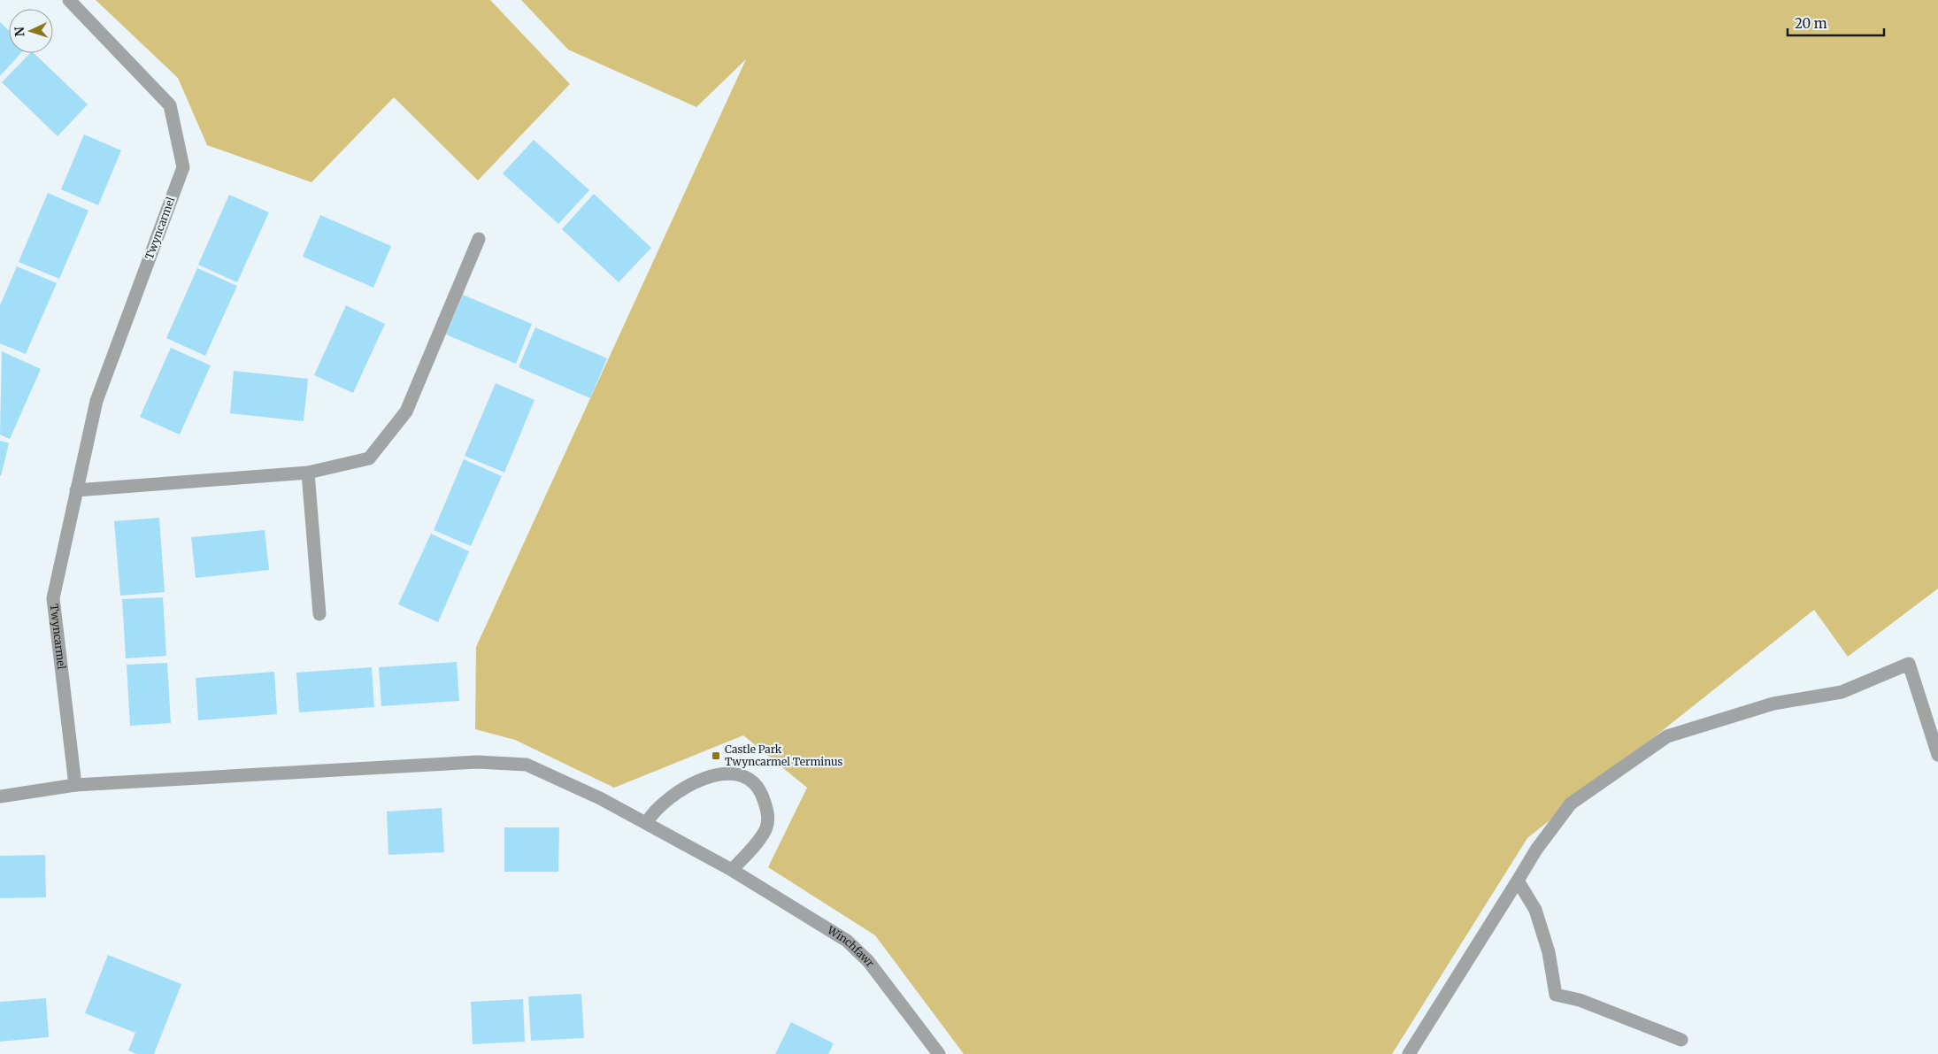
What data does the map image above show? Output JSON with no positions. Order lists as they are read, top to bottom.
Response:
{
  "streets": {
    "street": ["Twyncarmel", "Winchfawr"]
  },
  "crossings": [
    ["Twyncarmel", "Winchfawr"]
  ],
  "places": {
    "transit": ["Castle Park Twyncarmel Terminus"]
  },
  "scale_bar": "20 m",
  "north": "left"
}
